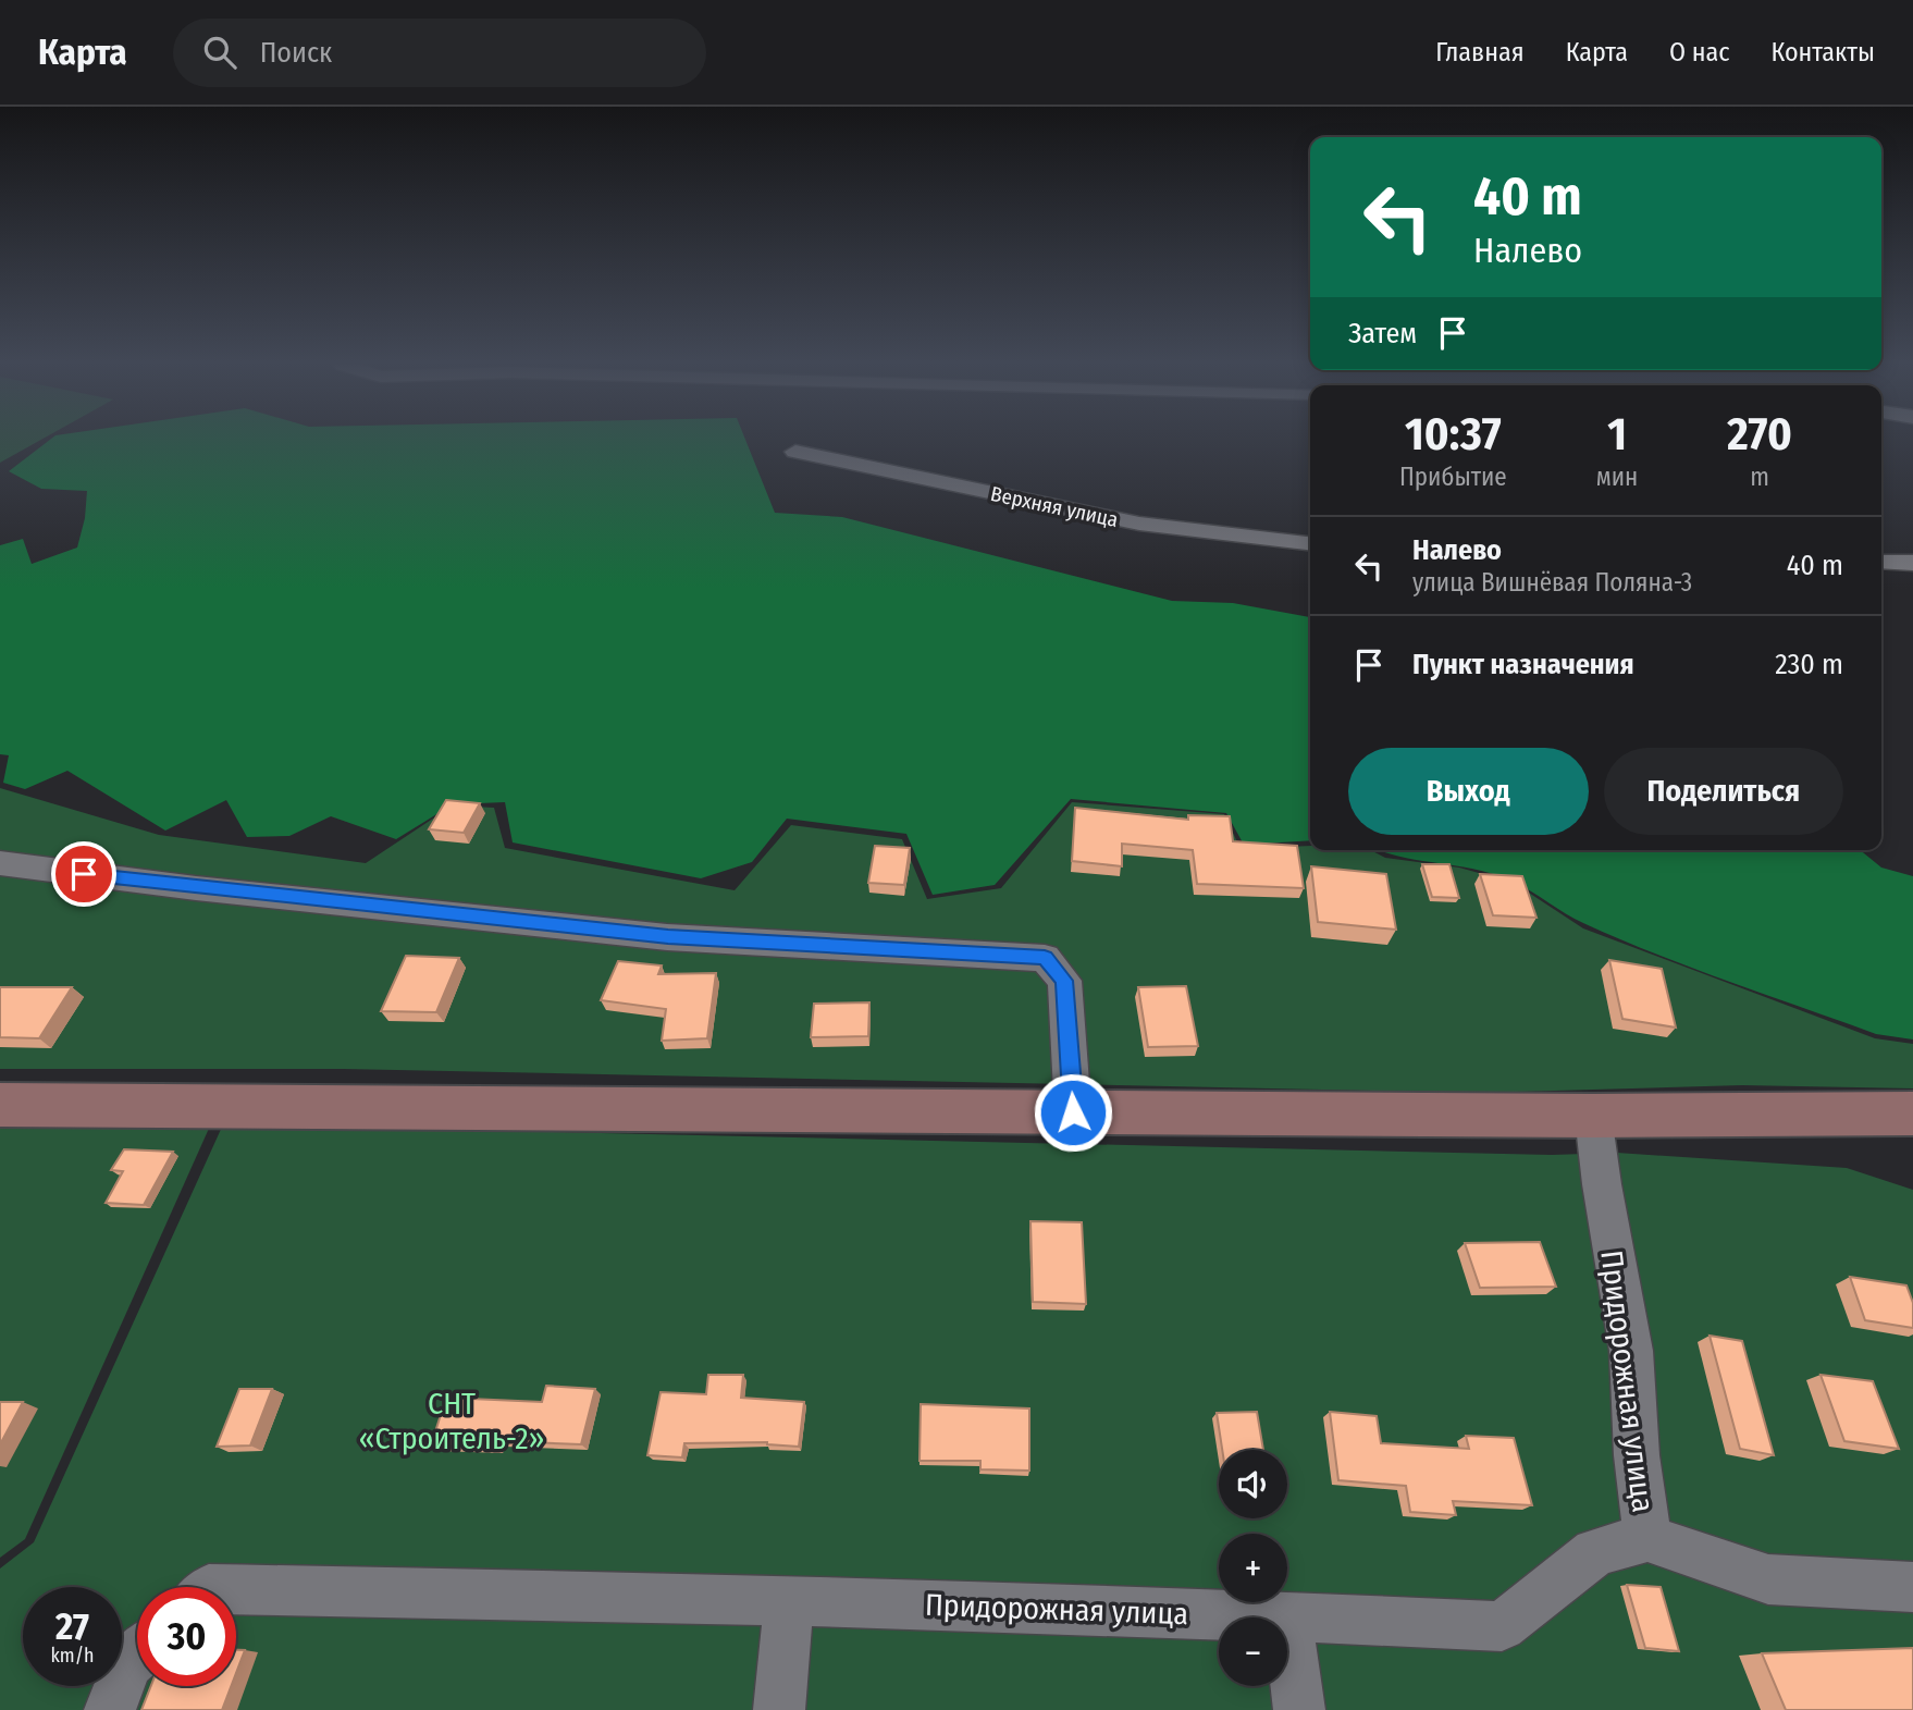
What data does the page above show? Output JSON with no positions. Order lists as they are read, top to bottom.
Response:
{
  "streets": {
    "street": ["Верхняя улица", "Придорожная улица"]
  },
  "parks": ["СНТ «Строитель-2»"],
  "page": {
    "header": "Карта",
    "search": "Поиск",
    "nav": [
      "Главная",
      "Карта",
      "О нас",
      "Контакты"
    ],
    "turn": ["40 m", "Налево"],
    "then": "Затем",
    "eta": [
      "10:37",
      "Прибытие",
      "1",
      "мин",
      "270",
      "m"
    ],
    "list": [
      {
        "name": "Налево",
        "note": "улица Вишнёвая Поляна-3",
        "value": "40 m"
      },
      {
        "name": "Пункт назначения",
        "value": "230 m"
      }
    ],
    "buttons": ["Выход", "Поделиться"],
    "map_buttons": ["+", "−"],
    "speed": "27 km/h",
    "limit": "30"
  }
}
